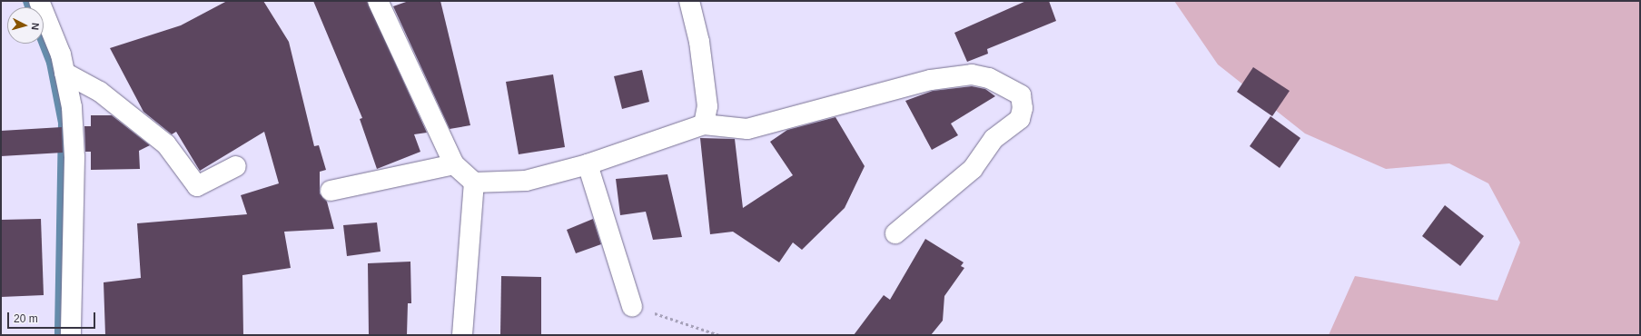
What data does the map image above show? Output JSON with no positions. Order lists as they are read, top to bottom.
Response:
{
  "scale_bar": "20 m",
  "north": "right"
}
